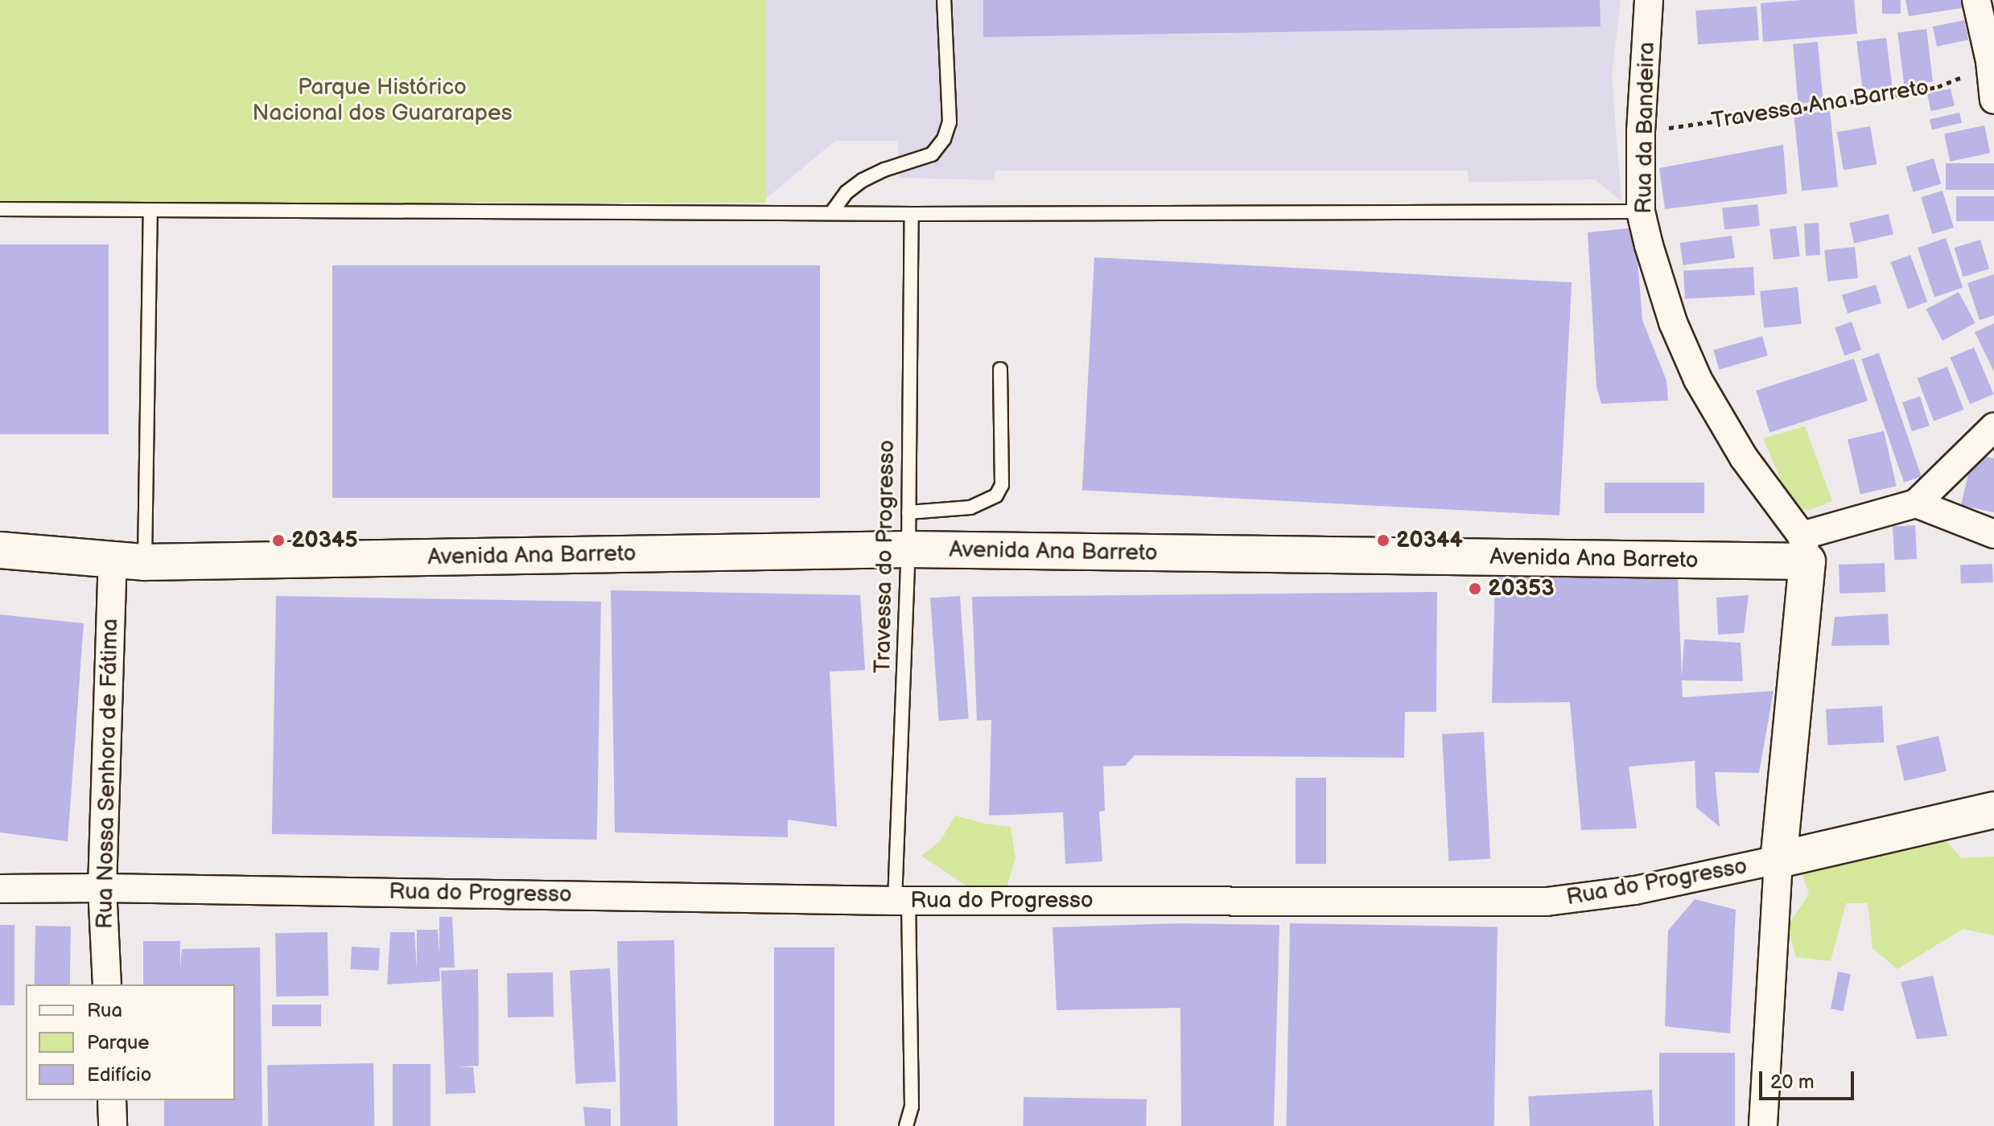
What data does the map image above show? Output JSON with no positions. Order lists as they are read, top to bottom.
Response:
{
  "streets": {
    "street": [
      "Rua da Bandeira",
      "Avenida Ana Barreto",
      "Rua Nossa Senhora de Fátima",
      "Rua do Progresso"
    ],
    "lane": ["Travessa do Progresso"],
    "path": ["Travessa Ana Barreto"]
  },
  "crossings": [
    ["Travessa Ana Barreto", "Rua da Bandeira"],
    ["Rua da Bandeira", "Avenida Ana Barreto"],
    ["Avenida Ana Barreto", "Travessa do Progresso"],
    ["Avenida Ana Barreto", "Rua Nossa Senhora de Fátima"],
    ["Travessa do Progresso", "Rua do Progresso"],
    ["Rua Nossa Senhora de Fátima", "Rua do Progresso"]
  ],
  "parks": ["Parque Histórico Nacional dos Guararapes"],
  "places": ["20345", "20344", "20353"],
  "legend": ["Rua", "Parque", "Edifício"],
  "scale_bar": "20 m"
}
